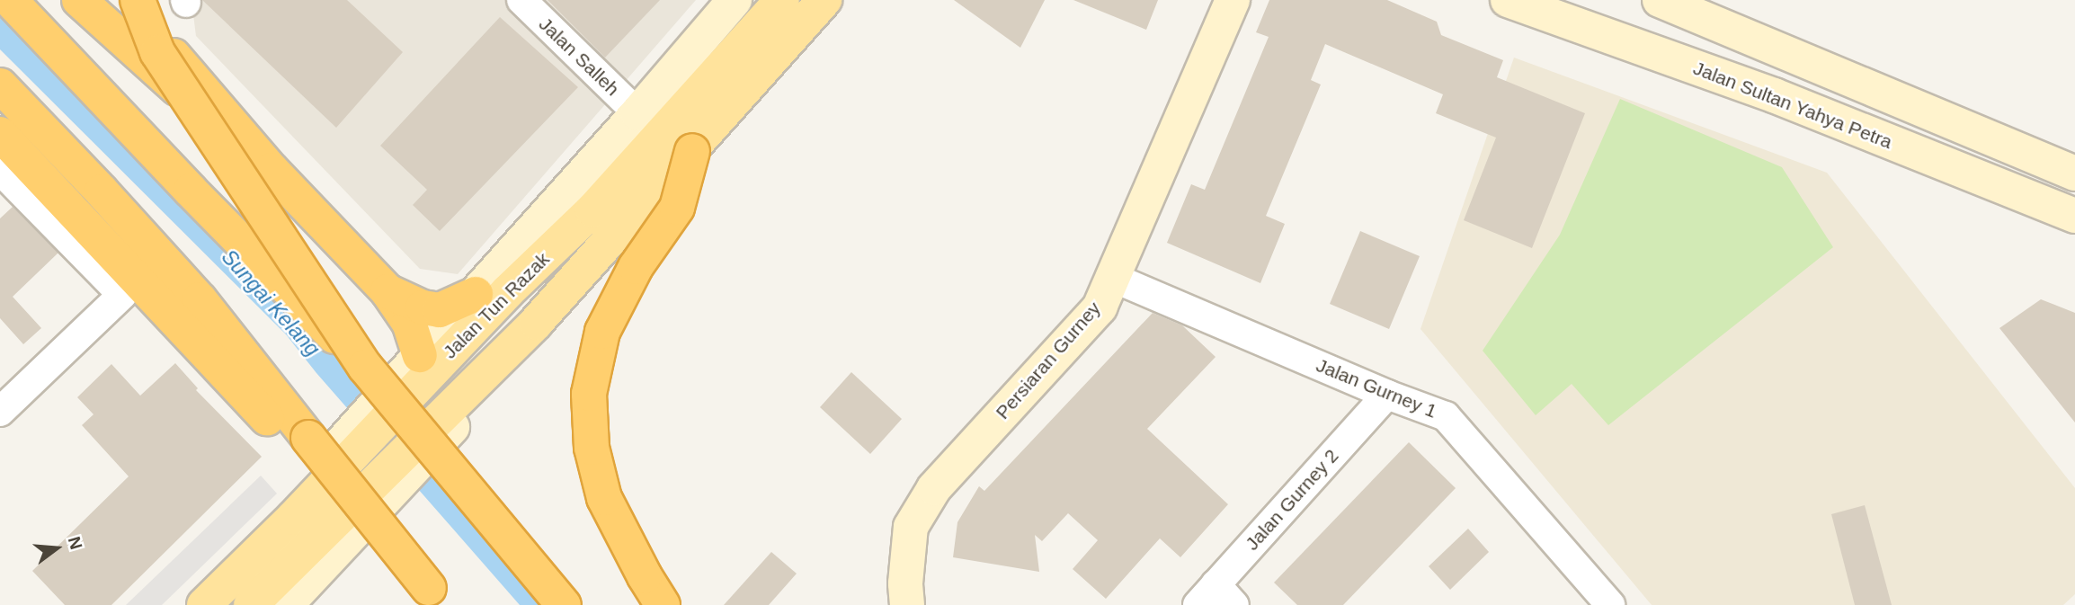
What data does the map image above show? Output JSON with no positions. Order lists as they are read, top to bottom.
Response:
{
  "streets": {
    "main road": ["Jalan Sultan Yahya Petra", "Jalan Tun Razak", "Persiaran Gurney"],
    "street": ["Jalan Salleh", "Jalan Gurney 1", "Jalan Gurney 2"]
  },
  "crossings": [
    ["Jalan Salleh", "Jalan Tun Razak"],
    ["Persiaran Gurney", "Jalan Gurney 1"],
    ["Jalan Gurney 1", "Jalan Gurney 2"]
  ],
  "water": ["Sungai Kelang"],
  "north": "right"
}
